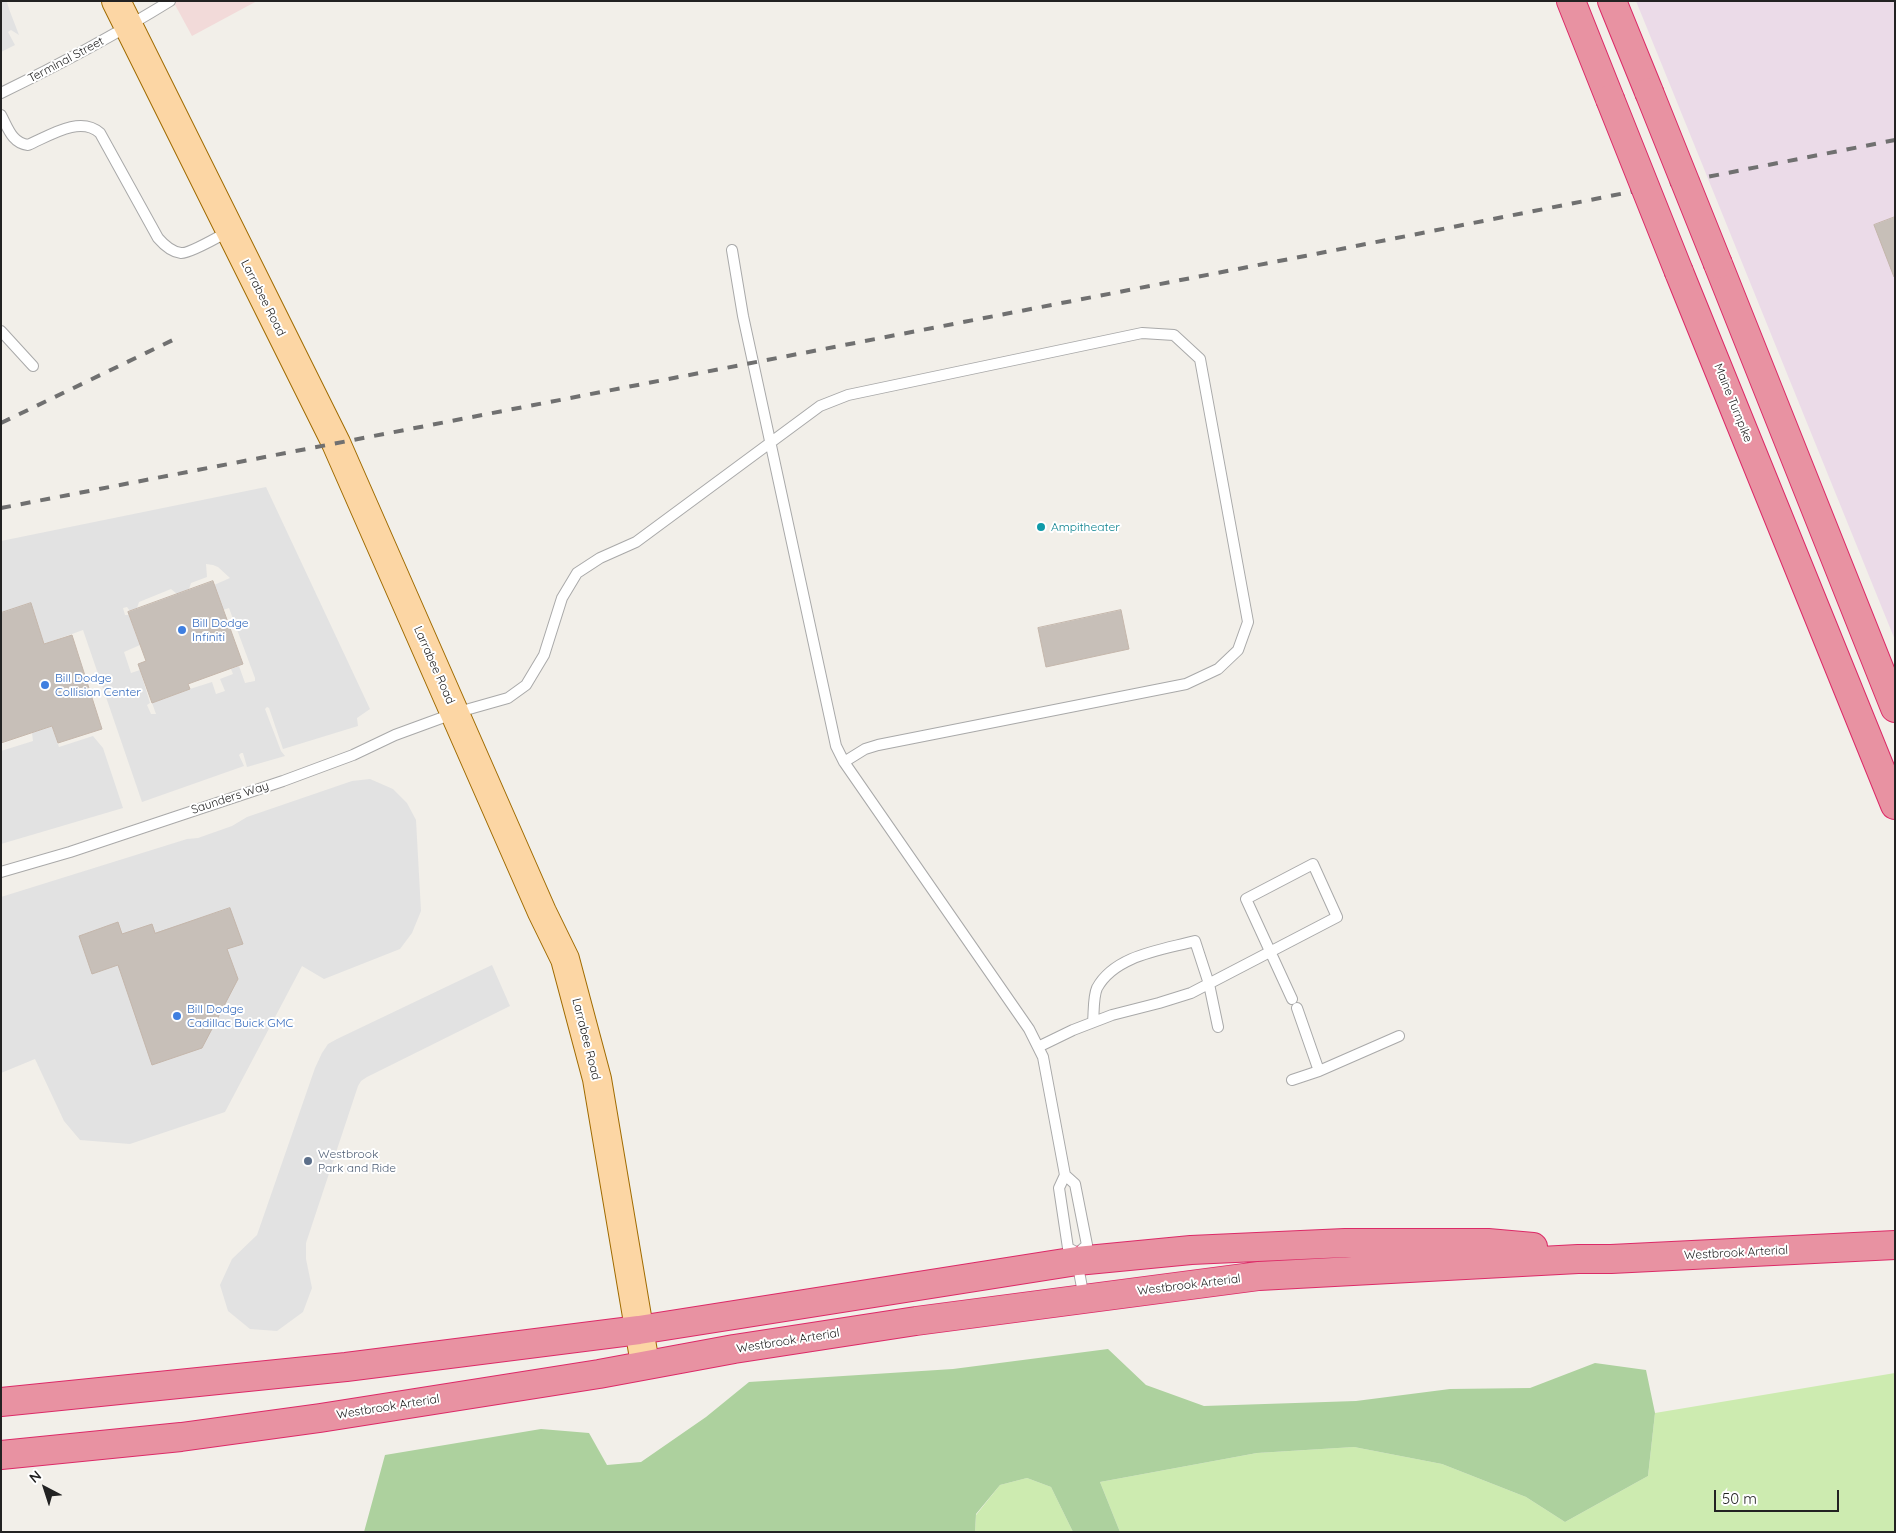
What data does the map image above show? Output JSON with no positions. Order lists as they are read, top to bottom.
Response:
{
  "streets": {
    "highway": ["Maine Turnpike", "Westbrook Arterial"],
    "main road": ["Larrabee Road"],
    "lane": ["Terminal Street", "Saunders Way"]
  },
  "crossings": [
    ["Terminal Street", "Larrabee Road"],
    ["Larrabee Road", "Saunders Way"],
    ["Larrabee Road", "Westbrook Arterial"]
  ],
  "places": [
    "Ampitheater",
    "Bill Dodge Infiniti",
    "Bill Dodge Collision Center",
    "Bill Dodge Cadillac Buick GMC",
    "Westbrook Park and Ride"
  ],
  "scale_bar": "50 m",
  "north": "top left"
}
